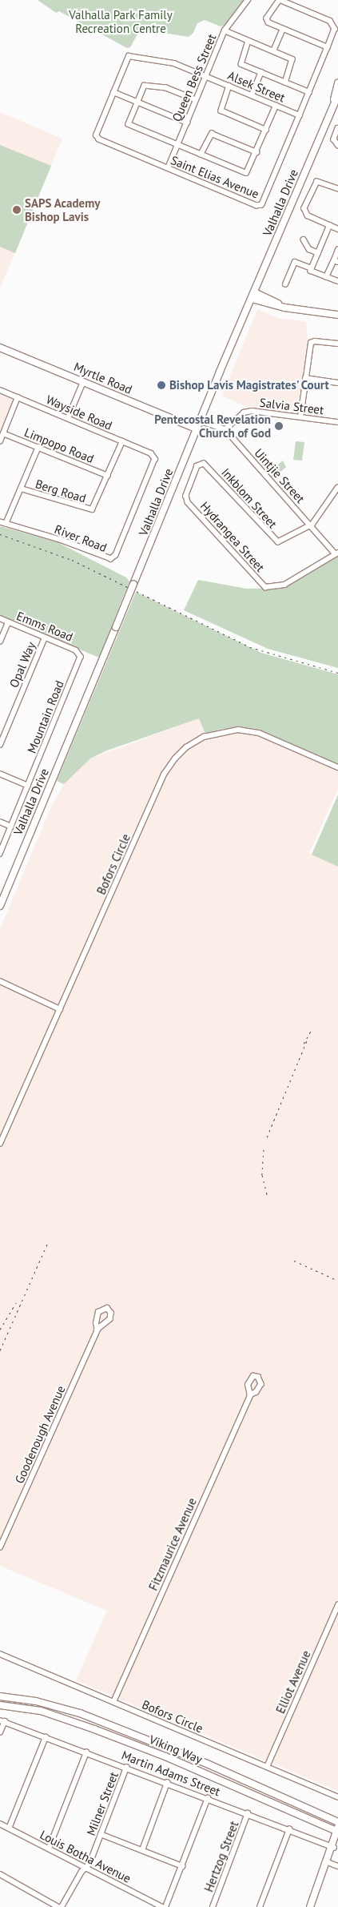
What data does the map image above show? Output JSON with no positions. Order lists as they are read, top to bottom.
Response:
{
  "streets": {
    "main road": ["Valhalla Drive", "Myrtle Road", "Viking Way"],
    "street": [
      "Queen Bess Street",
      "Alsek Street",
      "Saint Elias Avenue",
      "Salvia Street",
      "Wayside Road",
      "Limpopo Road",
      "Uintjie Street",
      "Berg Road",
      "Inkblom Street",
      "Hydrangea Street",
      "River Road",
      "Emms Road",
      "Opal Way",
      "Mountain Road",
      "Bofors Circle",
      "Goodenough Avenue",
      "Fitzmaurice Avenue",
      "Elliot Avenue",
      "Martin Adams Street",
      "Milner Street",
      "Louis Botha Avenue",
      "Hertzog Street"
    ]
  },
  "crossings": [
    ["Queen Bess Street", "Alsek Street"],
    ["Queen Bess Street", "Saint Elias Avenue"],
    ["Alsek Street", "Saint Elias Avenue"],
    ["Valhalla Drive", "Myrtle Road"],
    ["Salvia Street", "Uintjie Street"],
    ["Wayside Road", "Berg Road"],
    ["Wayside Road", "River Road"],
    ["Limpopo Road", "Berg Road"],
    ["Uintjie Street", "Inkblom Street"],
    ["Uintjie Street", "Hydrangea Street"],
    ["Inkblom Street", "Hydrangea Street"],
    ["Emms Road", "Opal Way"],
    ["Emms Road", "Mountain Road"],
    ["Bofors Circle", "Fitzmaurice Avenue"],
    ["Bofors Circle", "Elliot Avenue"],
    ["Martin Adams Street", "Milner Street"],
    ["Martin Adams Street", "Hertzog Street"],
    ["Milner Street", "Louis Botha Avenue"]
  ],
  "parks": ["Valhalla Park Family Recreation Centre"],
  "places": ["SAPS Academy Bishop Lavis", "Bishop Lavis Magistrates' Court", "Pentecostal Revelation Church of God"]
}
